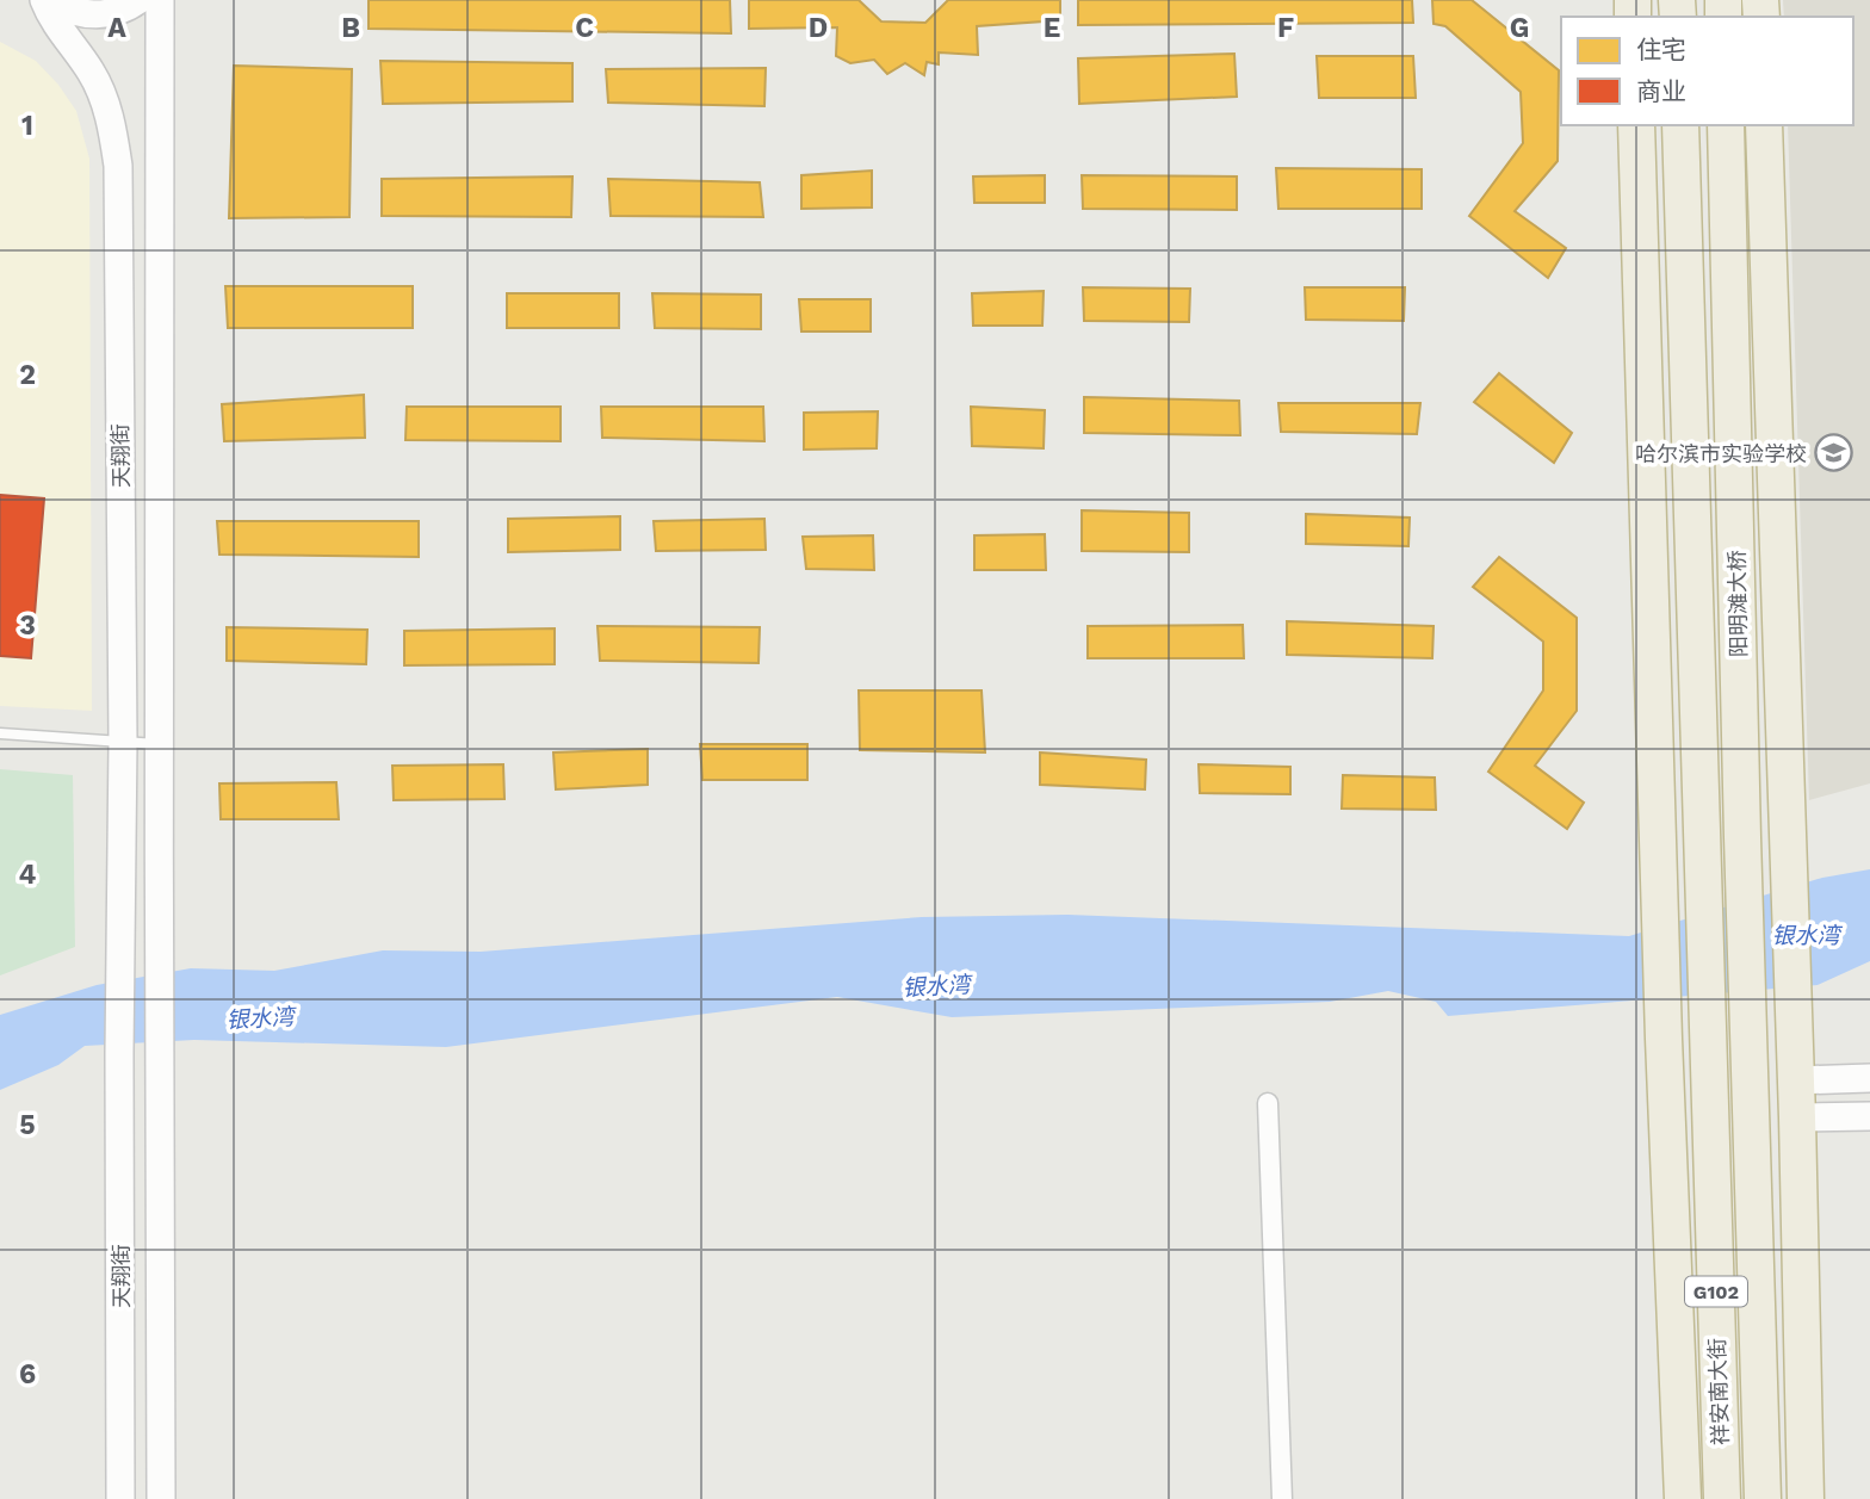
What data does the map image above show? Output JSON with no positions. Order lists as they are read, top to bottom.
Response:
{
  "streets": {
    "highway": ["阳明滩大桥", "G102", "祥安南大街"],
    "main road": ["天翔街"]
  },
  "crossings": [
    ["阳明滩大桥", "祥安南大街"]
  ],
  "water": ["银水湾"],
  "places": {
    "school or university": ["哈尔滨市实验学校"]
  },
  "legend": ["住宅", "商业"],
  "grid": {
    "columns": [
      "A",
      "B",
      "C",
      "D",
      "E",
      "F",
      "G"
    ],
    "rows": [
      "1",
      "2",
      "3",
      "4",
      "5",
      "6"
    ]
  }
}
